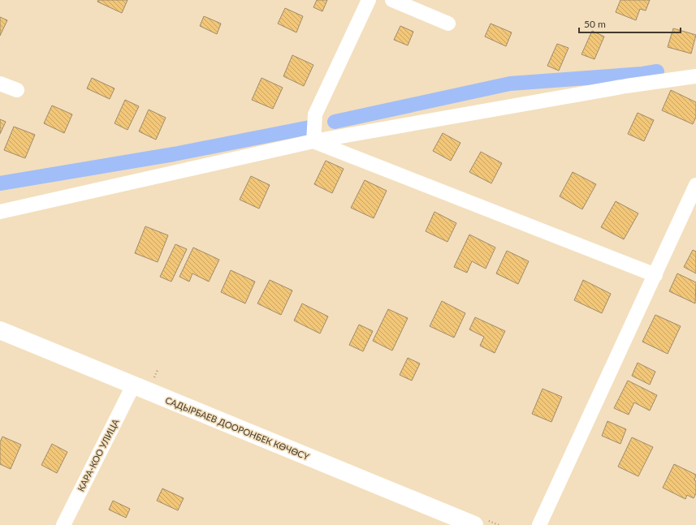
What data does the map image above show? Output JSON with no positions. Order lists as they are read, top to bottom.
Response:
{
  "streets": {
    "main road": ["САДЫРБАЕВ ДООРОНБЕК КӨЧӨСҮ"],
    "street": ["КАРА-КОО УЛИЦА"]
  },
  "crossings": [
    ["САДЫРБАЕВ ДООРОНБЕК КӨЧӨСҮ", "КАРА-КОО УЛИЦА"]
  ],
  "scale_bar": "50 m"
}
